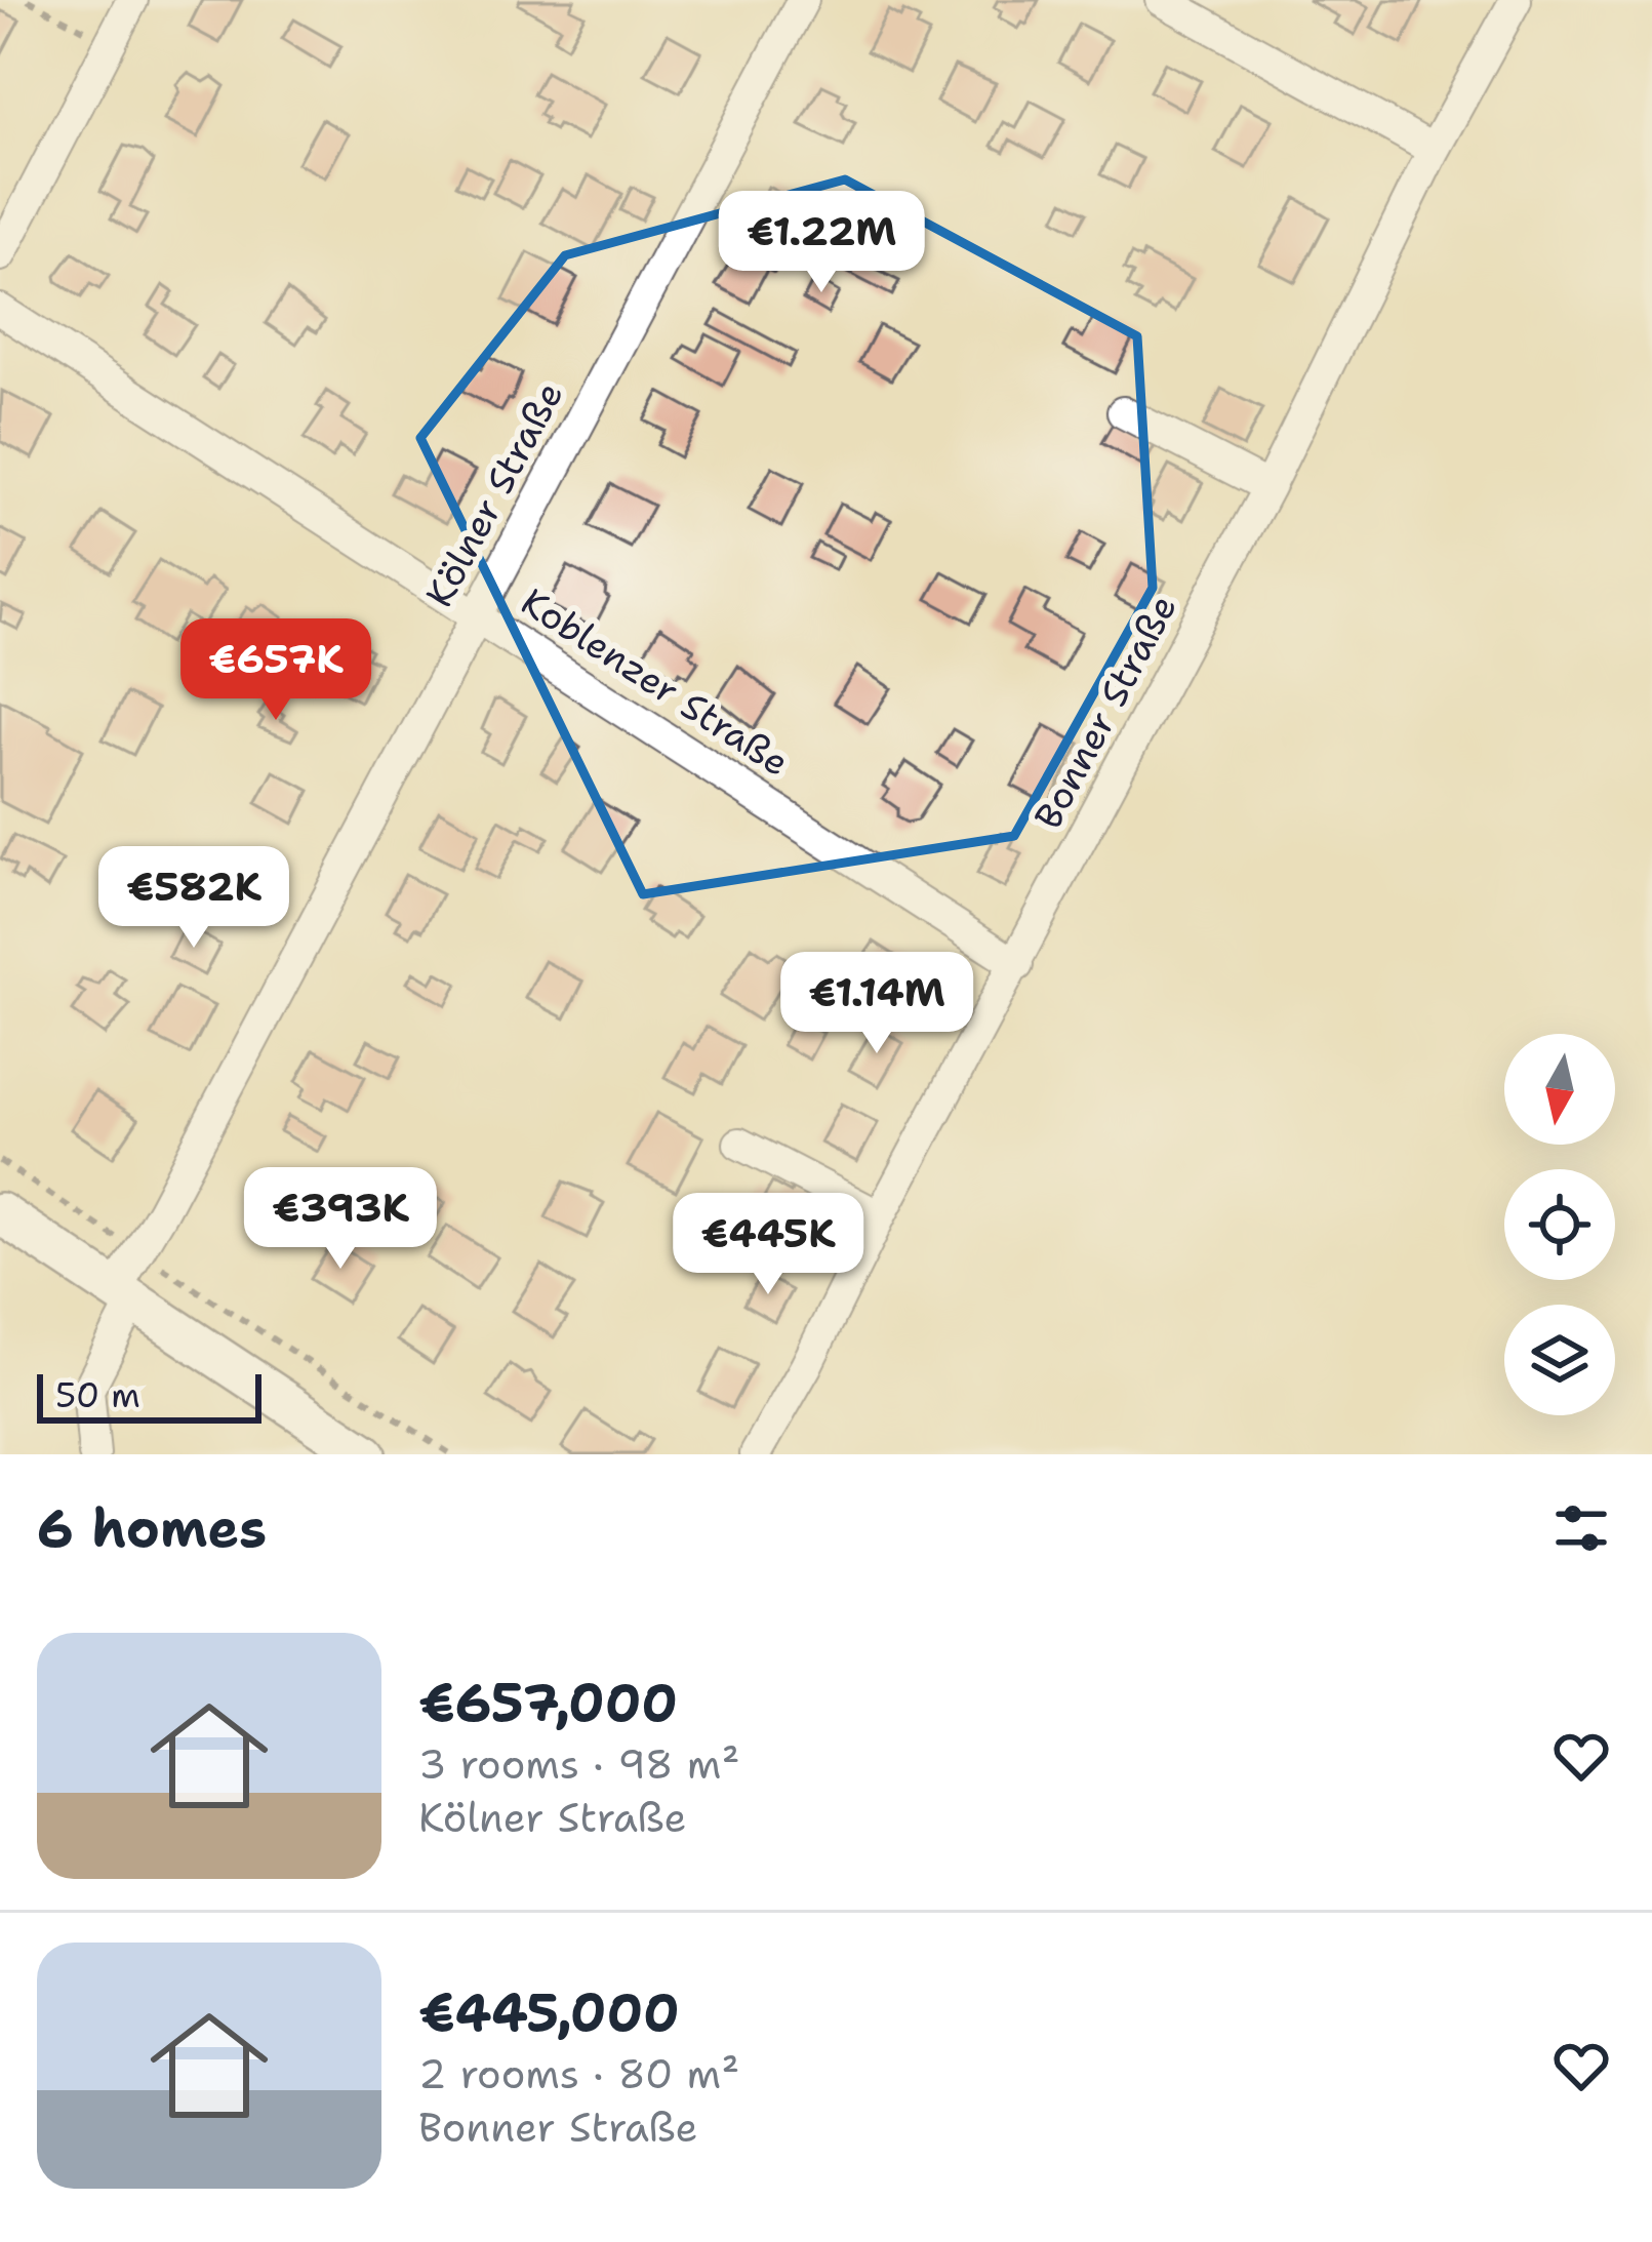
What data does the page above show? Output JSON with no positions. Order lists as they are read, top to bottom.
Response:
{
  "streets": {
    "street": ["Kölner Straße", "Koblenzer Straße", "Bonner Straße"]
  },
  "crossings": [
    ["Kölner Straße", "Koblenzer Straße"],
    ["Koblenzer Straße", "Bonner Straße"]
  ],
  "scale_bar": "50 m",
  "north": "bottom",
  "page": {
    "price": [
      "€1.22M",
      "€657K",
      "€582K",
      "€1.14M",
      "€393K",
      "€445K"
    ],
    "scale": "50 m",
    "heading": "6 homes",
    "list": [
      {
        "name": "€657,000",
        "note": "3 rooms · 98 m² · Kölner Straße"
      },
      {
        "name": "€445,000",
        "note": "2 rooms · 80 m² · Bonner Straße"
      }
    ]
  }
}
